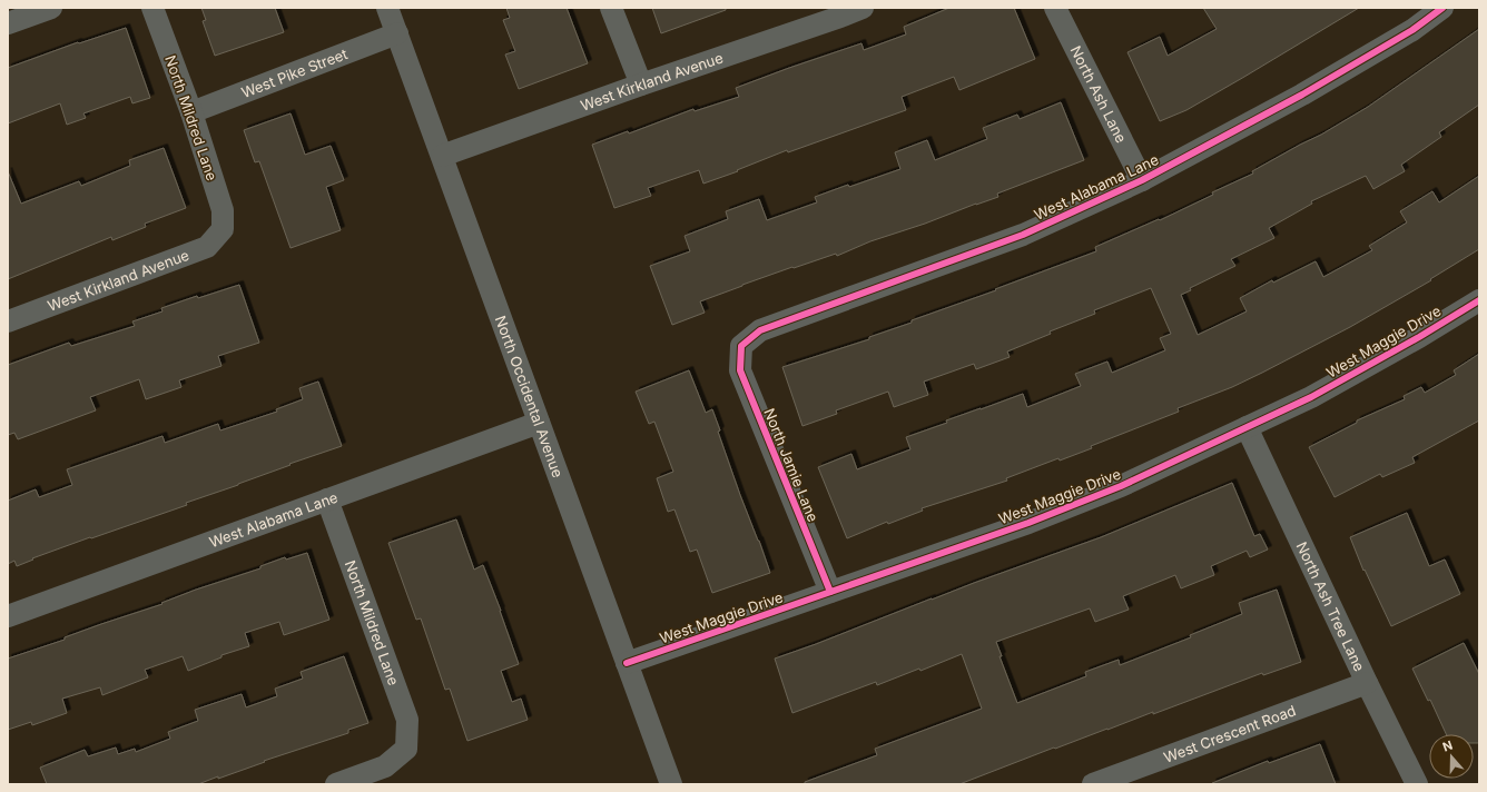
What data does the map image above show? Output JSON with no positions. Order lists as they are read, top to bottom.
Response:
{
  "streets": {
    "street": [
      "West Pike Street",
      "West Kirkland Avenue",
      "North Ash Lane",
      "North Mildred Lane",
      "West Alabama Lane",
      "West Maggie Drive",
      "North Occidental Avenue",
      "North Jamie Lane",
      "North Ash Tree Lane",
      "West Crescent Road"
    ]
  },
  "crossings": [
    ["West Pike Street", "North Mildred Lane"],
    ["West Pike Street", "North Occidental Avenue"],
    ["West Kirkland Avenue", "North Mildred Lane"],
    ["West Kirkland Avenue", "North Occidental Avenue"],
    ["North Ash Lane", "West Alabama Lane"],
    ["North Mildred Lane", "West Alabama Lane"],
    ["West Alabama Lane", "North Occidental Avenue"],
    ["West Alabama Lane", "North Jamie Lane"],
    ["West Maggie Drive", "North Occidental Avenue"],
    ["West Maggie Drive", "North Jamie Lane"],
    ["West Maggie Drive", "North Ash Tree Lane"],
    ["North Ash Tree Lane", "West Crescent Road"]
  ],
  "north": "top"
}
